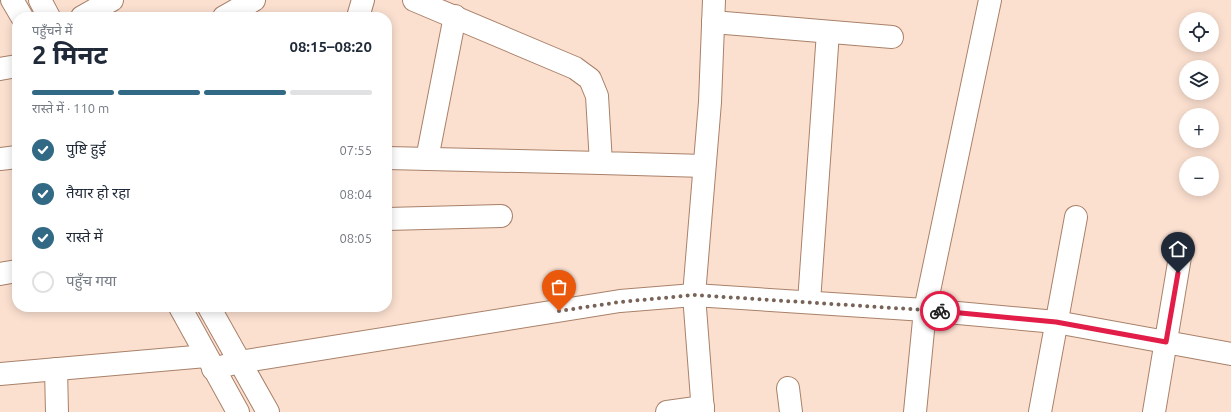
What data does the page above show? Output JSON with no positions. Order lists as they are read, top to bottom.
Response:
{
  "page": {
    "map_buttons": ["+", "−"],
    "heading": ["2 मिनट", "पहुँचने में", "08:15–08:20"],
    "bar": "रास्ते में · 110 m",
    "list": [
      ["पुष्टि हुई", "07:55"],
      ["तैयार हो रहा", "08:04"],
      ["रास्ते में", "08:05"],
      "पहुँच गया"
    ]
  }
}
